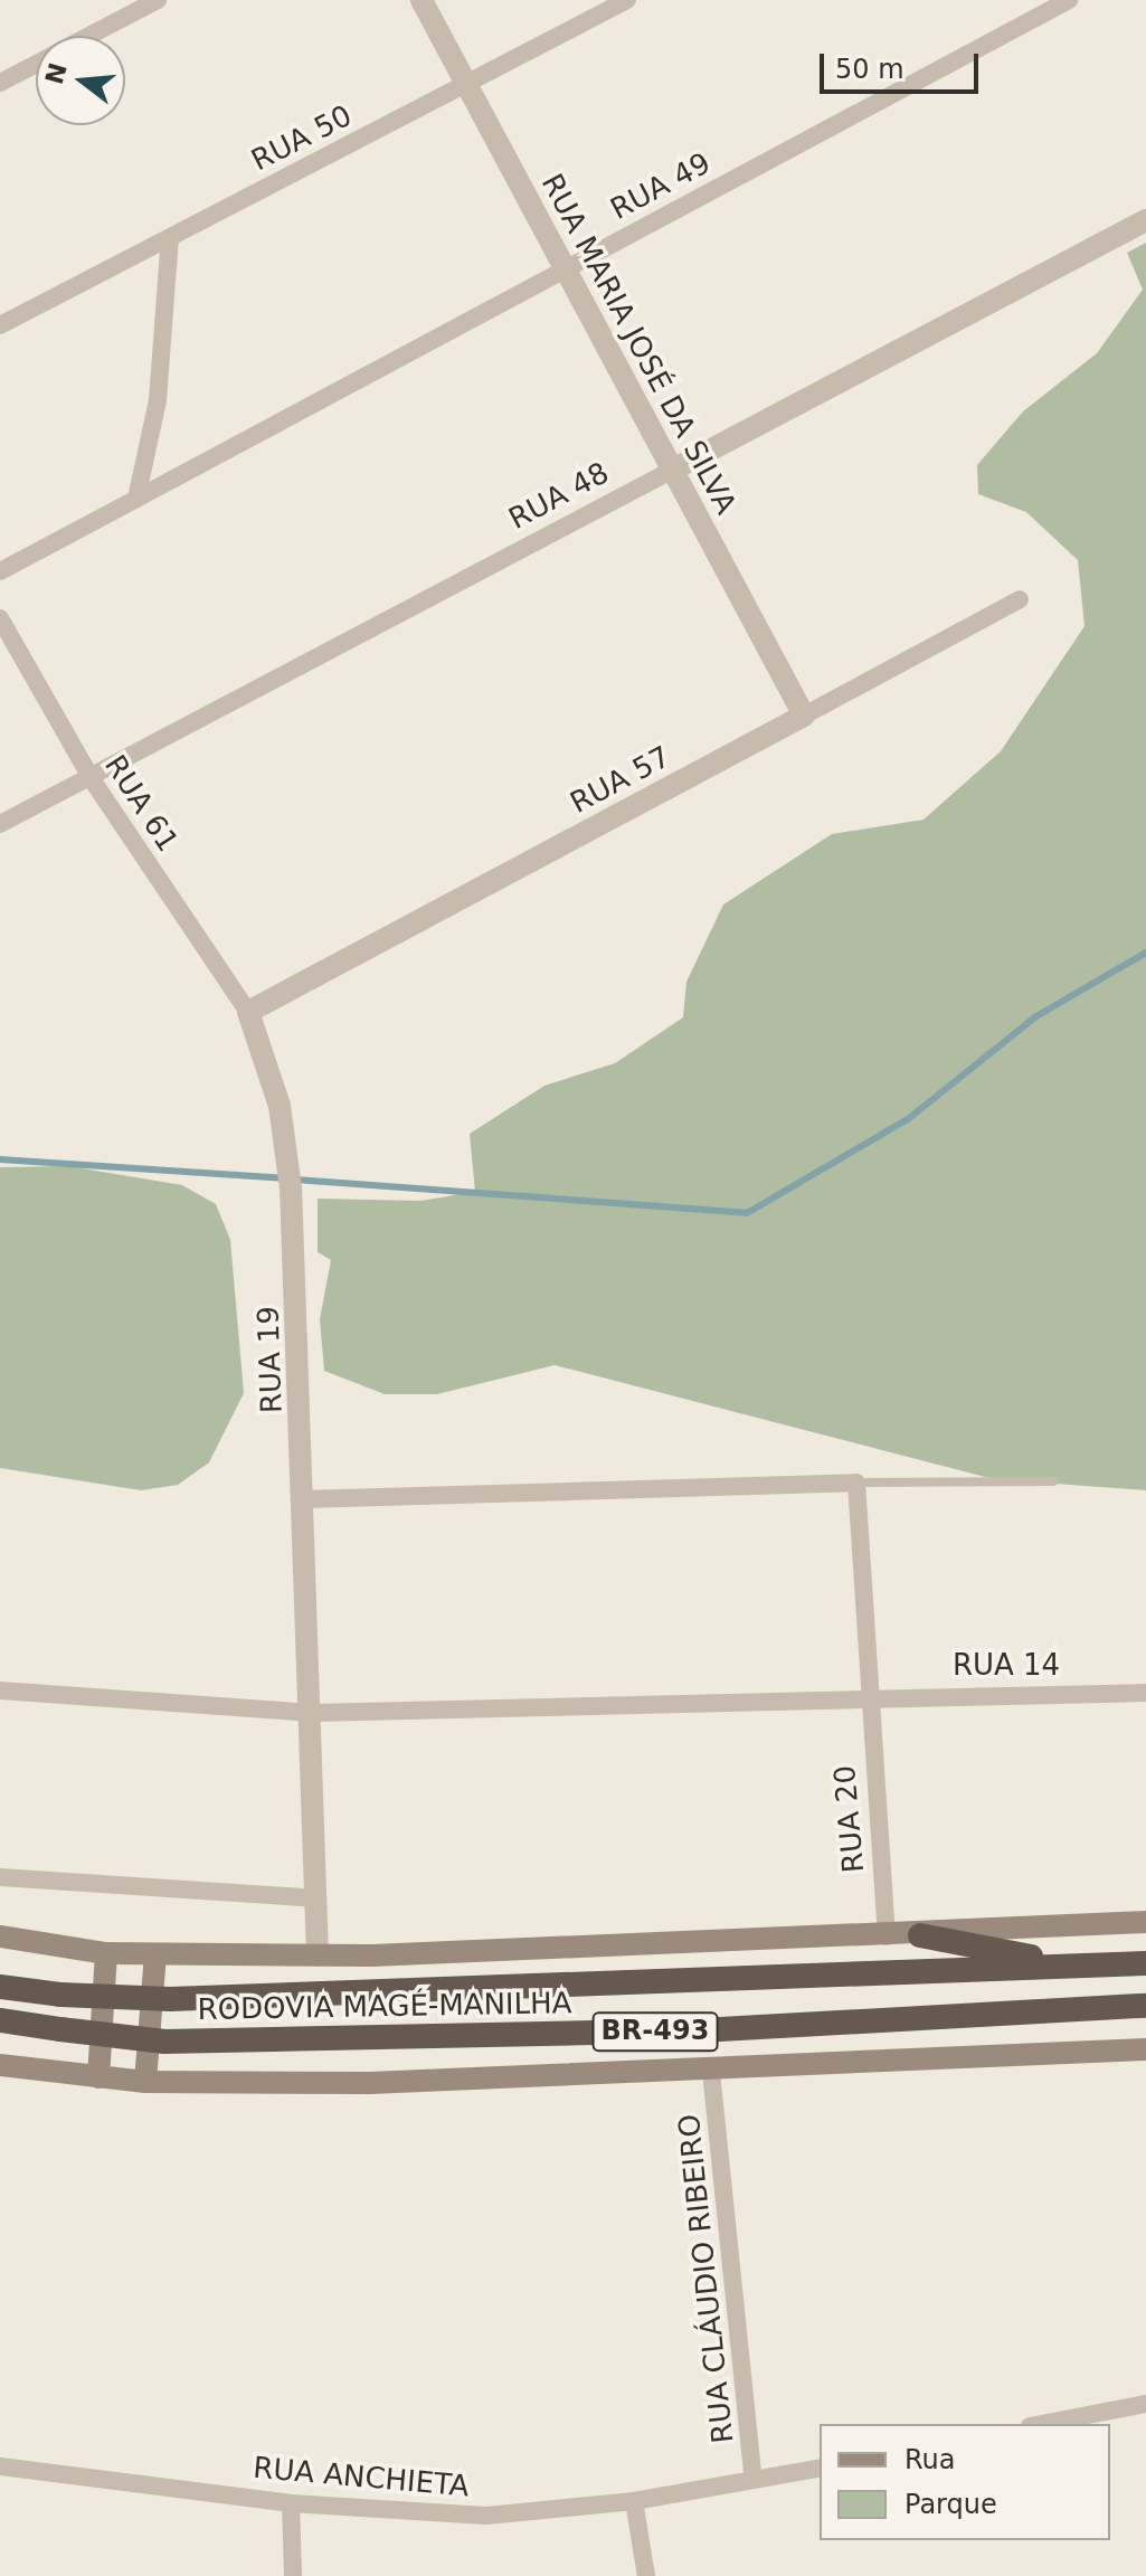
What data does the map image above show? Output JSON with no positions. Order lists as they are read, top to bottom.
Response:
{
  "streets": {
    "highway": ["RODOVIA MAGÉ-MANILHA", "BR-493"],
    "street": [
      "RUA 50",
      "RUA 49",
      "RUA MARIA JOSÉ DA SILVA",
      "RUA 48",
      "RUA 57",
      "RUA 61",
      "RUA 19",
      "RUA 14",
      "RUA 20",
      "RUA CLÁUDIO RIBEIRO",
      "RUA ANCHIETA"
    ]
  },
  "crossings": [
    ["RUA 50", "RUA MARIA JOSÉ DA SILVA"],
    ["RUA 49", "RUA MARIA JOSÉ DA SILVA"],
    ["RUA MARIA JOSÉ DA SILVA", "RUA 48"],
    ["RUA MARIA JOSÉ DA SILVA", "RUA 57"],
    ["RUA 48", "RUA 61"],
    ["RUA 57", "RUA 61"],
    ["RUA 57", "RUA 19"],
    ["RUA 61", "RUA 19"],
    ["RUA 14", "RUA 20"],
    ["BR-493", "RUA CLÁUDIO RIBEIRO"],
    ["RUA CLÁUDIO RIBEIRO", "RUA ANCHIETA"]
  ],
  "legend": ["Rua", "Parque"],
  "scale_bar": "50 m",
  "north": "left"
}
